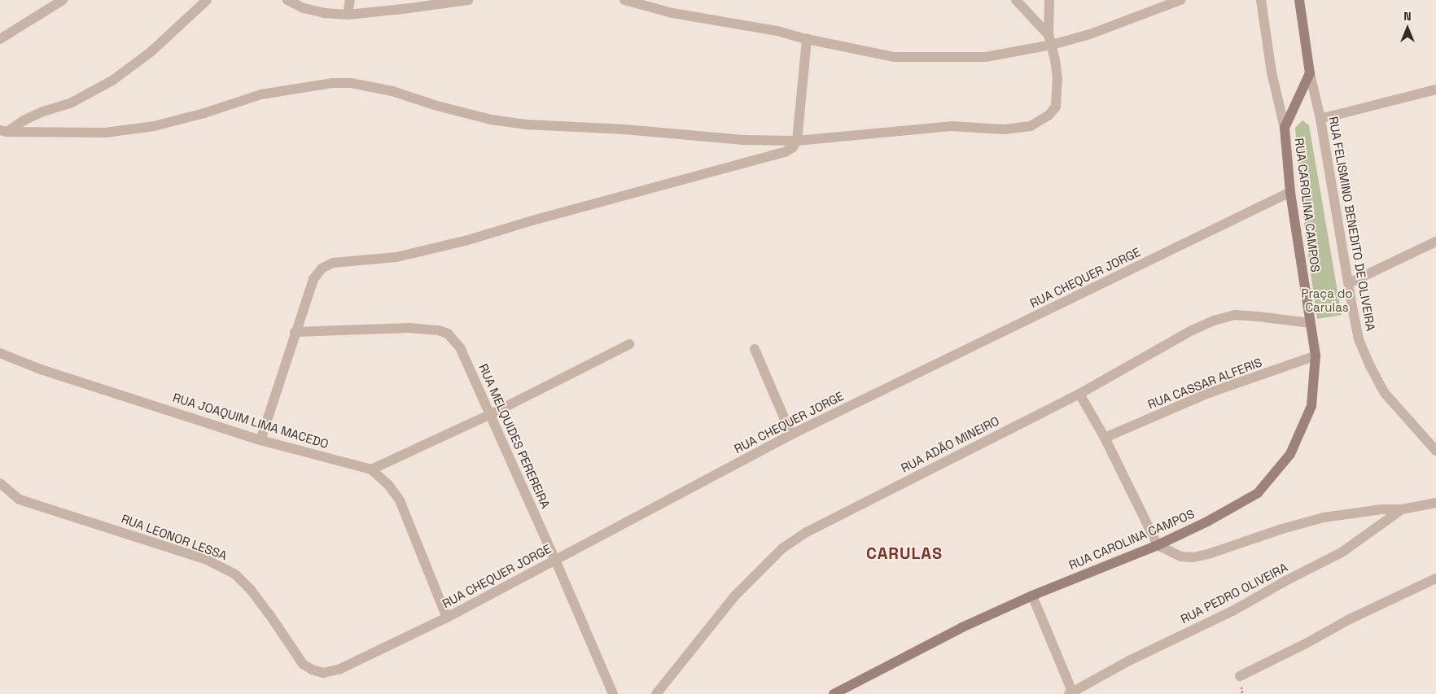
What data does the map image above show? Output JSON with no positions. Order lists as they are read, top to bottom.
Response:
{
  "streets": {
    "main road": ["RUA CAROLINA CAMPOS"],
    "street": [
      "RUA FELISMINO BENEDITO DE OLIVEIRA",
      "RUA CHEQUER JORGE",
      "RUA CASSAR ALFERIS",
      "RUA JOAQUIM LIMA MACEDO",
      "RUA MELQUIDES PEREREIRA",
      "RUA ADÃO MINEIRO",
      "RUA LEONOR LESSA",
      "RUA PEDRO OLIVEIRA"
    ]
  },
  "crossings": [
    ["RUA CAROLINA CAMPOS", "RUA FELISMINO BENEDITO DE OLIVEIRA"],
    ["RUA CAROLINA CAMPOS", "RUA CHEQUER JORGE"],
    ["RUA CAROLINA CAMPOS", "RUA CASSAR ALFERIS"],
    ["RUA CAROLINA CAMPOS", "RUA ADÃO MINEIRO"],
    ["RUA CHEQUER JORGE", "RUA MELQUIDES PEREREIRA"],
    ["RUA CHEQUER JORGE", "RUA LEONOR LESSA"]
  ],
  "districts": ["CARULAS"],
  "parks": ["Praça do Carulas"],
  "north": "top"
}
